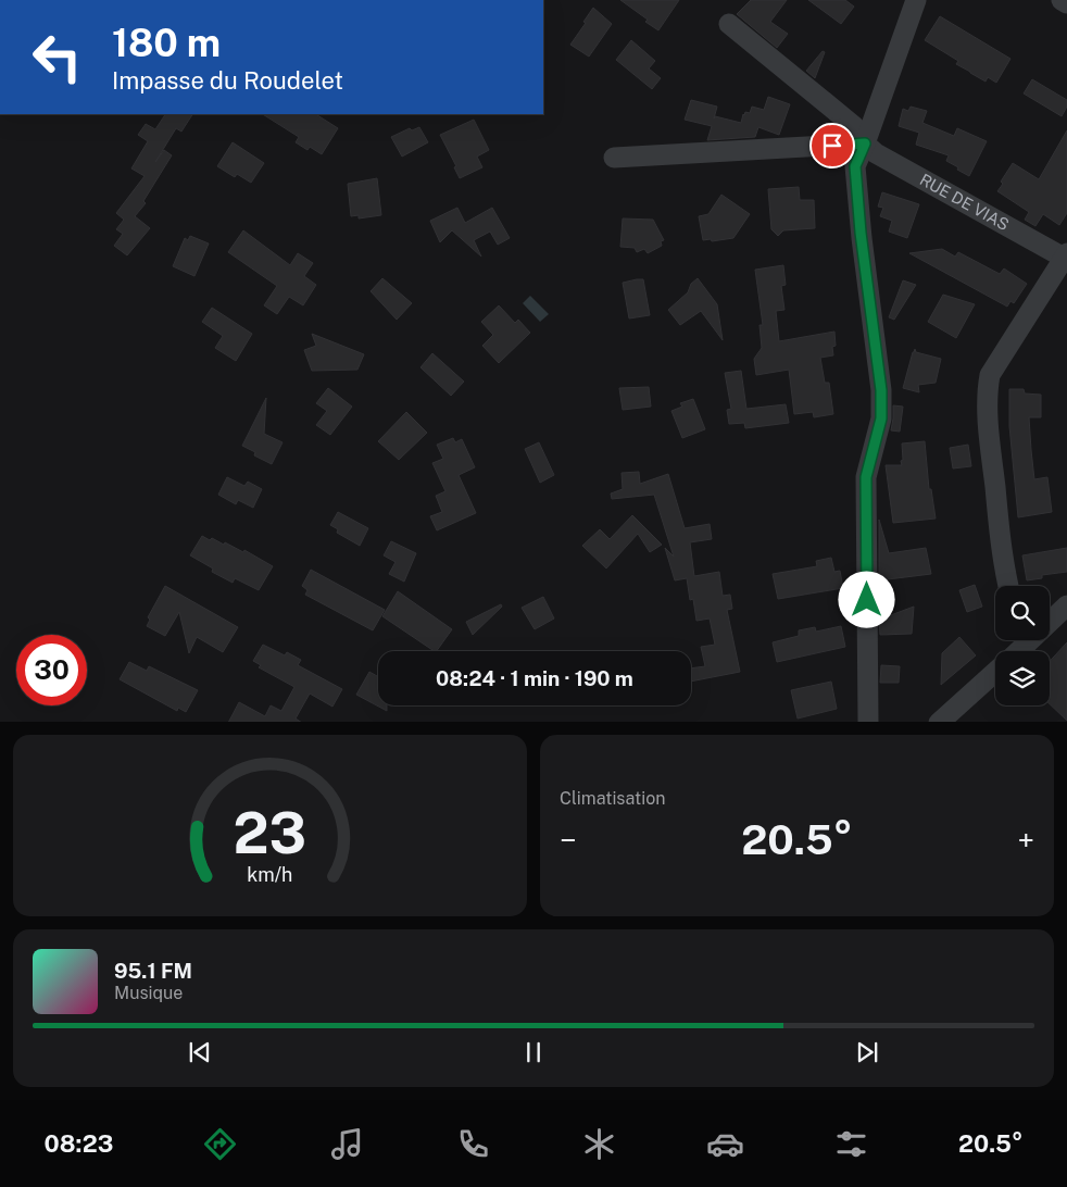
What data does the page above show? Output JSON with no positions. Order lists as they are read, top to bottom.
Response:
{
  "streets": {
    "street": ["RUE DE VIAS"]
  },
  "page": {
    "turn": ["180 m", "Impasse du Roudelet"],
    "limit": "30",
    "trip": "08:24 · 1 min · 190 m",
    "tile": "Climatisation",
    "heat": ["−", "20.5°", "+"],
    "song": ["95.1 FM", "Musique"],
    "tabs": ["08:23", "20.5°"],
    "gauge": ["23", "km/h"]
  }
}
